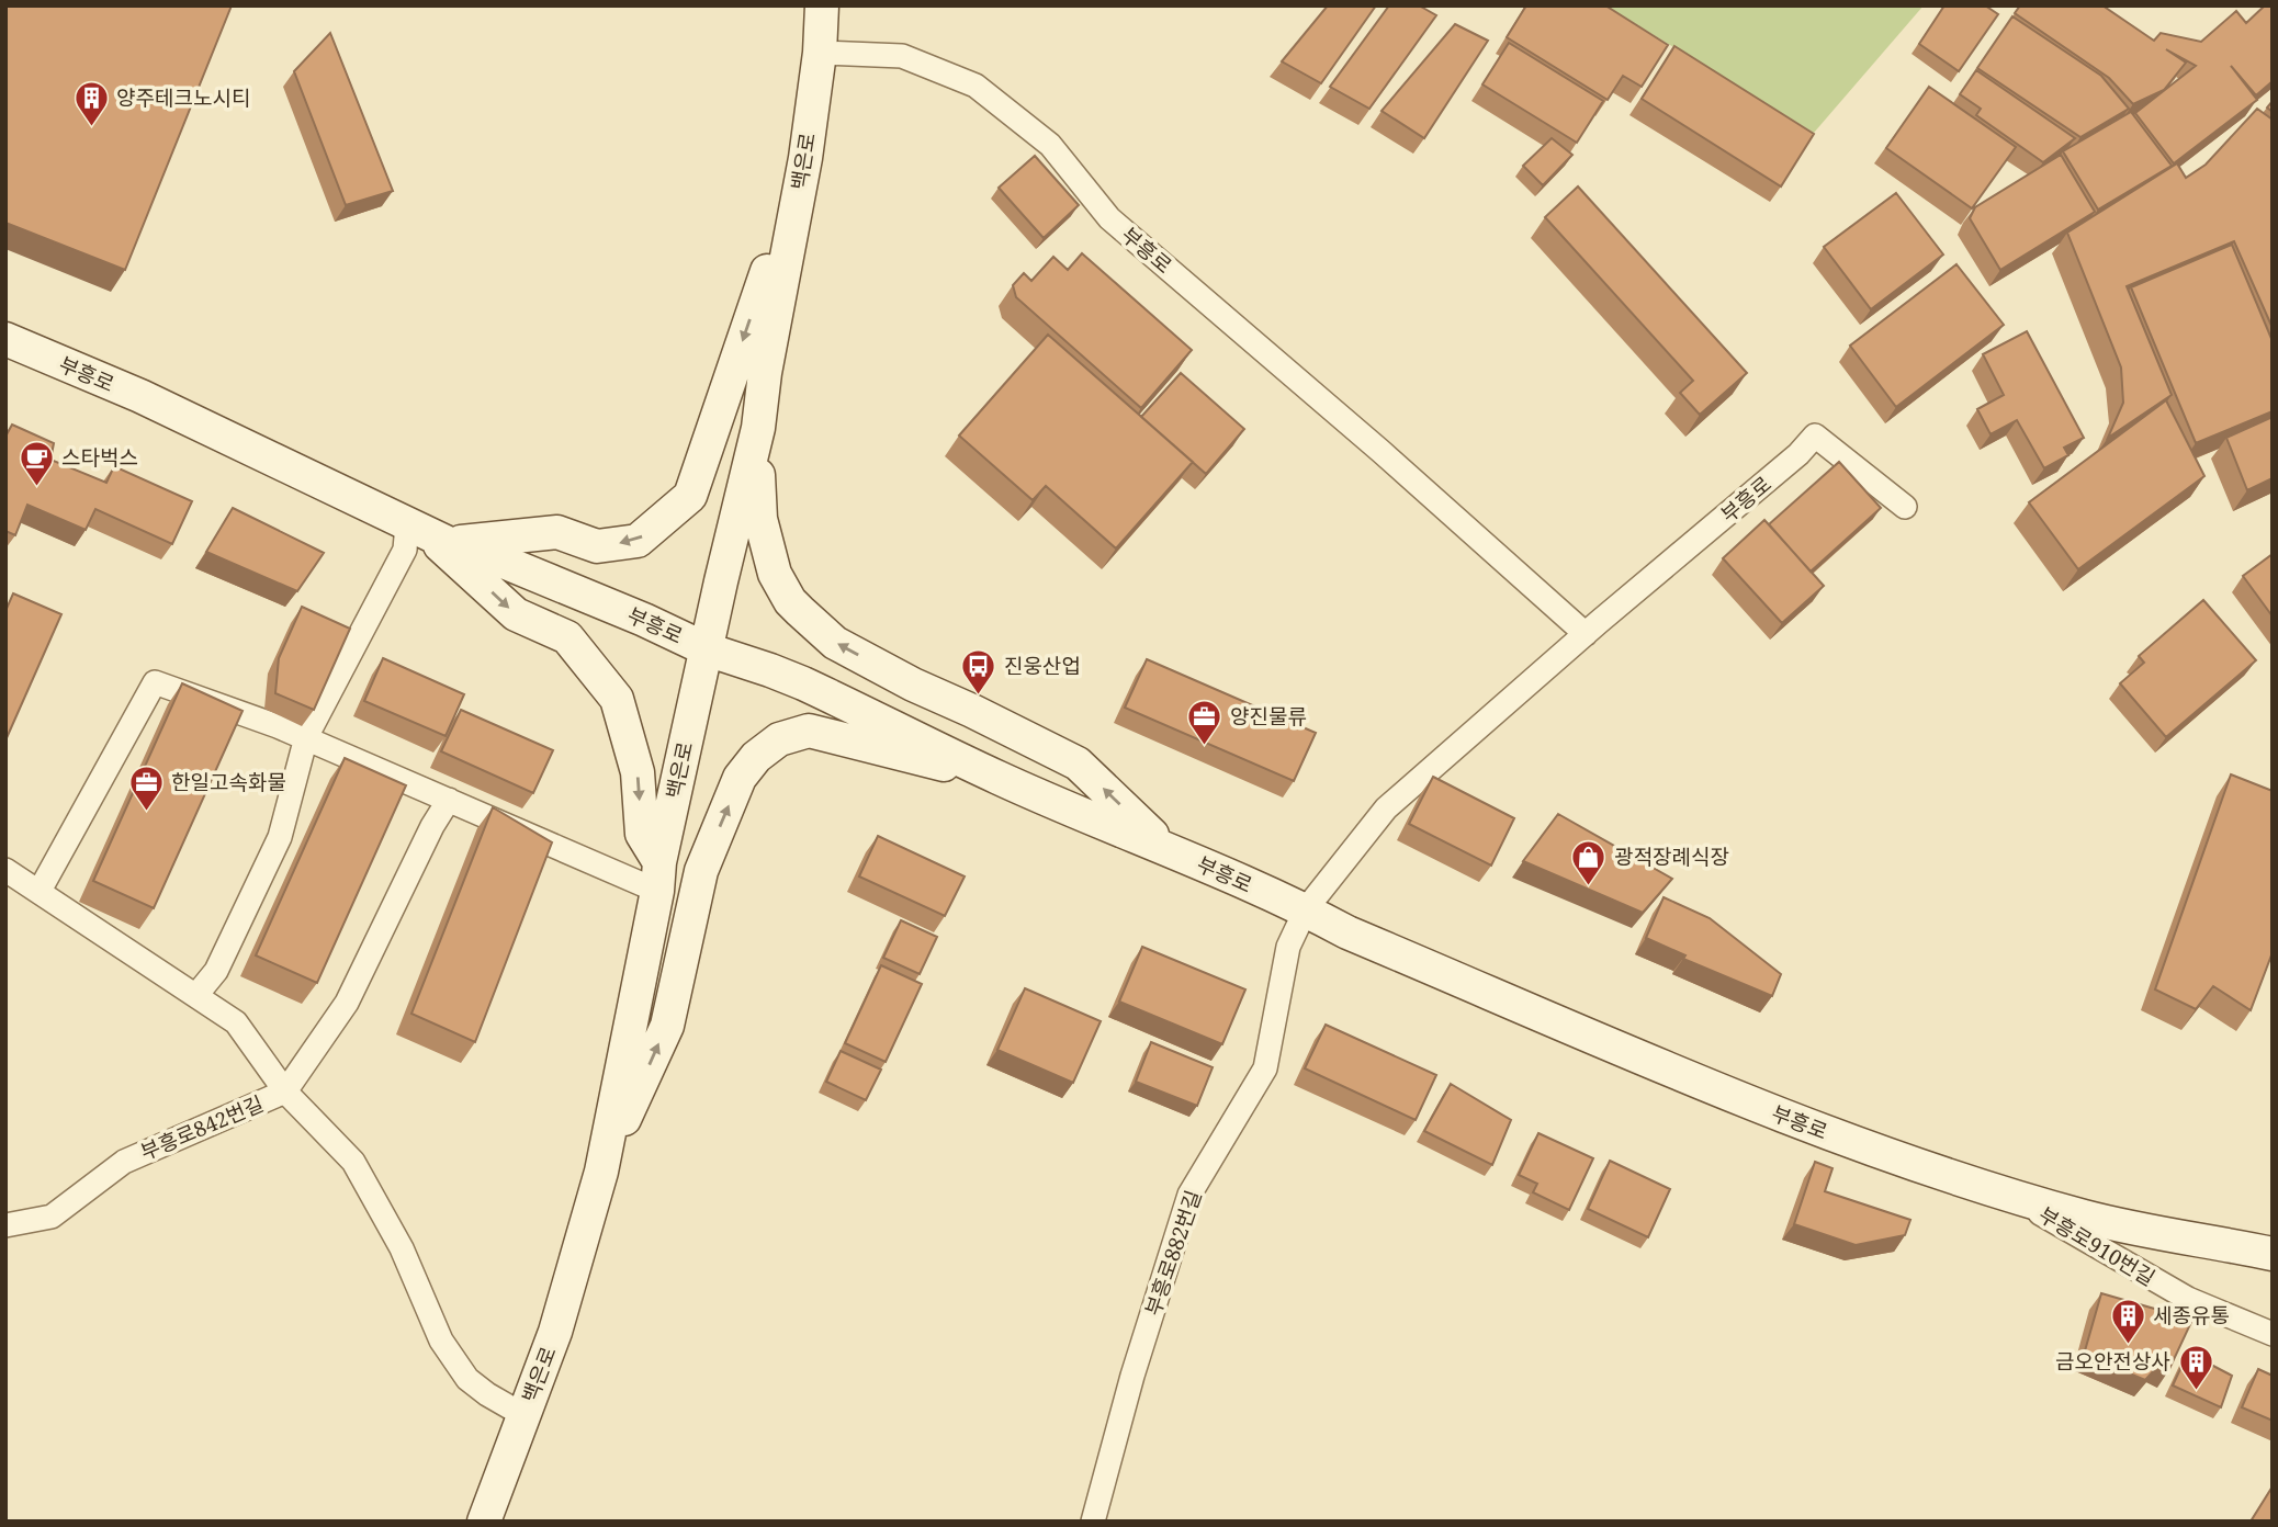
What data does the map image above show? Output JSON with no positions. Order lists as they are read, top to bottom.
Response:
{
  "streets": {
    "main road": ["백은로", "부흥로"],
    "street": ["부흥로842번길", "부흥로910번길", "부흥로882번길"]
  },
  "crossings": [
    ["백은로", "부흥로"],
    ["부흥로", "부흥로910번길"],
    ["부흥로", "부흥로882번길"]
  ],
  "places": {
    "building": ["양주테크노시티", "세종유통", "금오안전상사"],
    "cafe": ["스타벅스"],
    "bus stop": ["진웅산업"],
    "office": ["양진물류", "한일고속화물"],
    "shop": ["광적장례식장"]
  }
}
